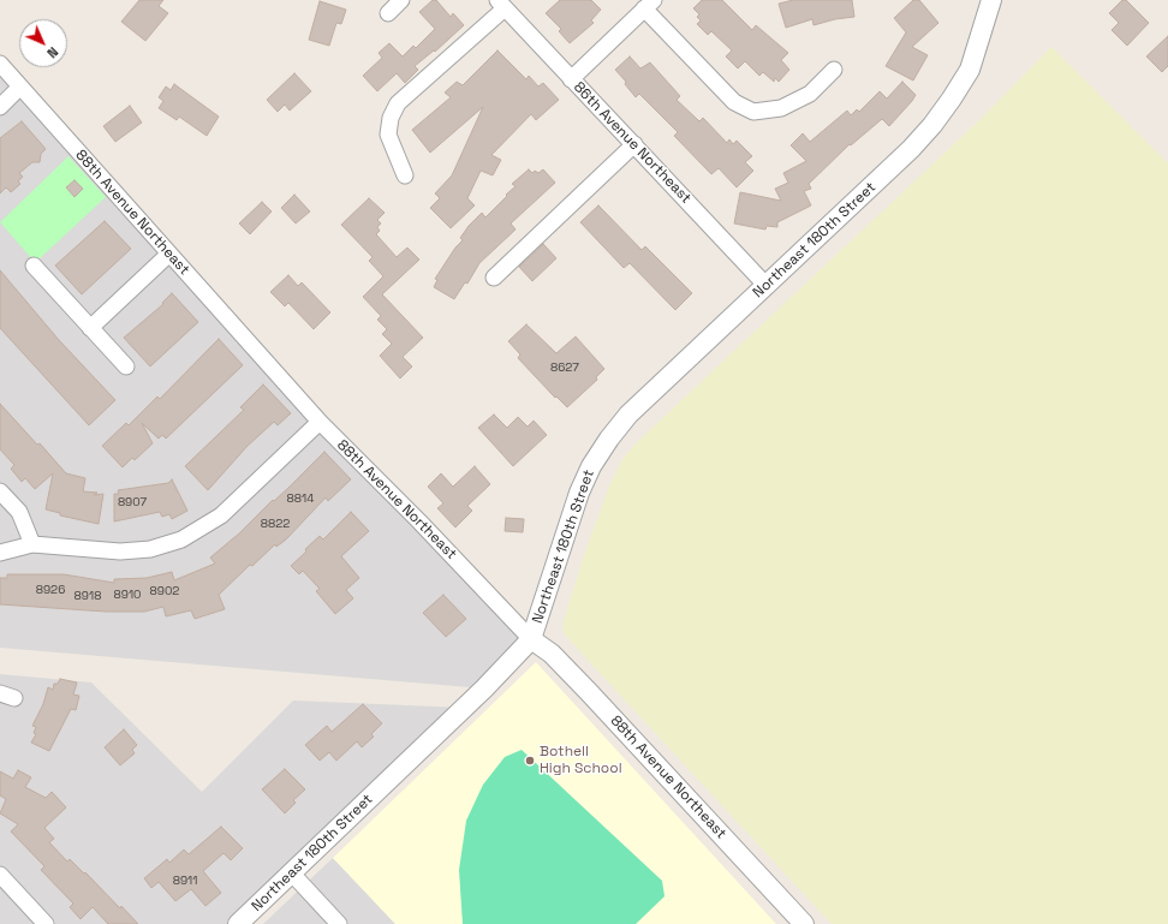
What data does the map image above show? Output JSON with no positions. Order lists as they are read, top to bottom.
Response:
{
  "streets": {
    "street": ["86th Avenue Northeast", "88th Avenue Northeast", "Northeast 180th Street"]
  },
  "crossings": [
    ["86th Avenue Northeast", "Northeast 180th Street"],
    ["88th Avenue Northeast", "Northeast 180th Street"]
  ],
  "places": ["Bothell High School"],
  "house_numbers": [
    "8627",
    "8814",
    "8907",
    "8822",
    "8926",
    "8902",
    "8910",
    "8918",
    "8911"
  ],
  "north": "bottom right"
}
